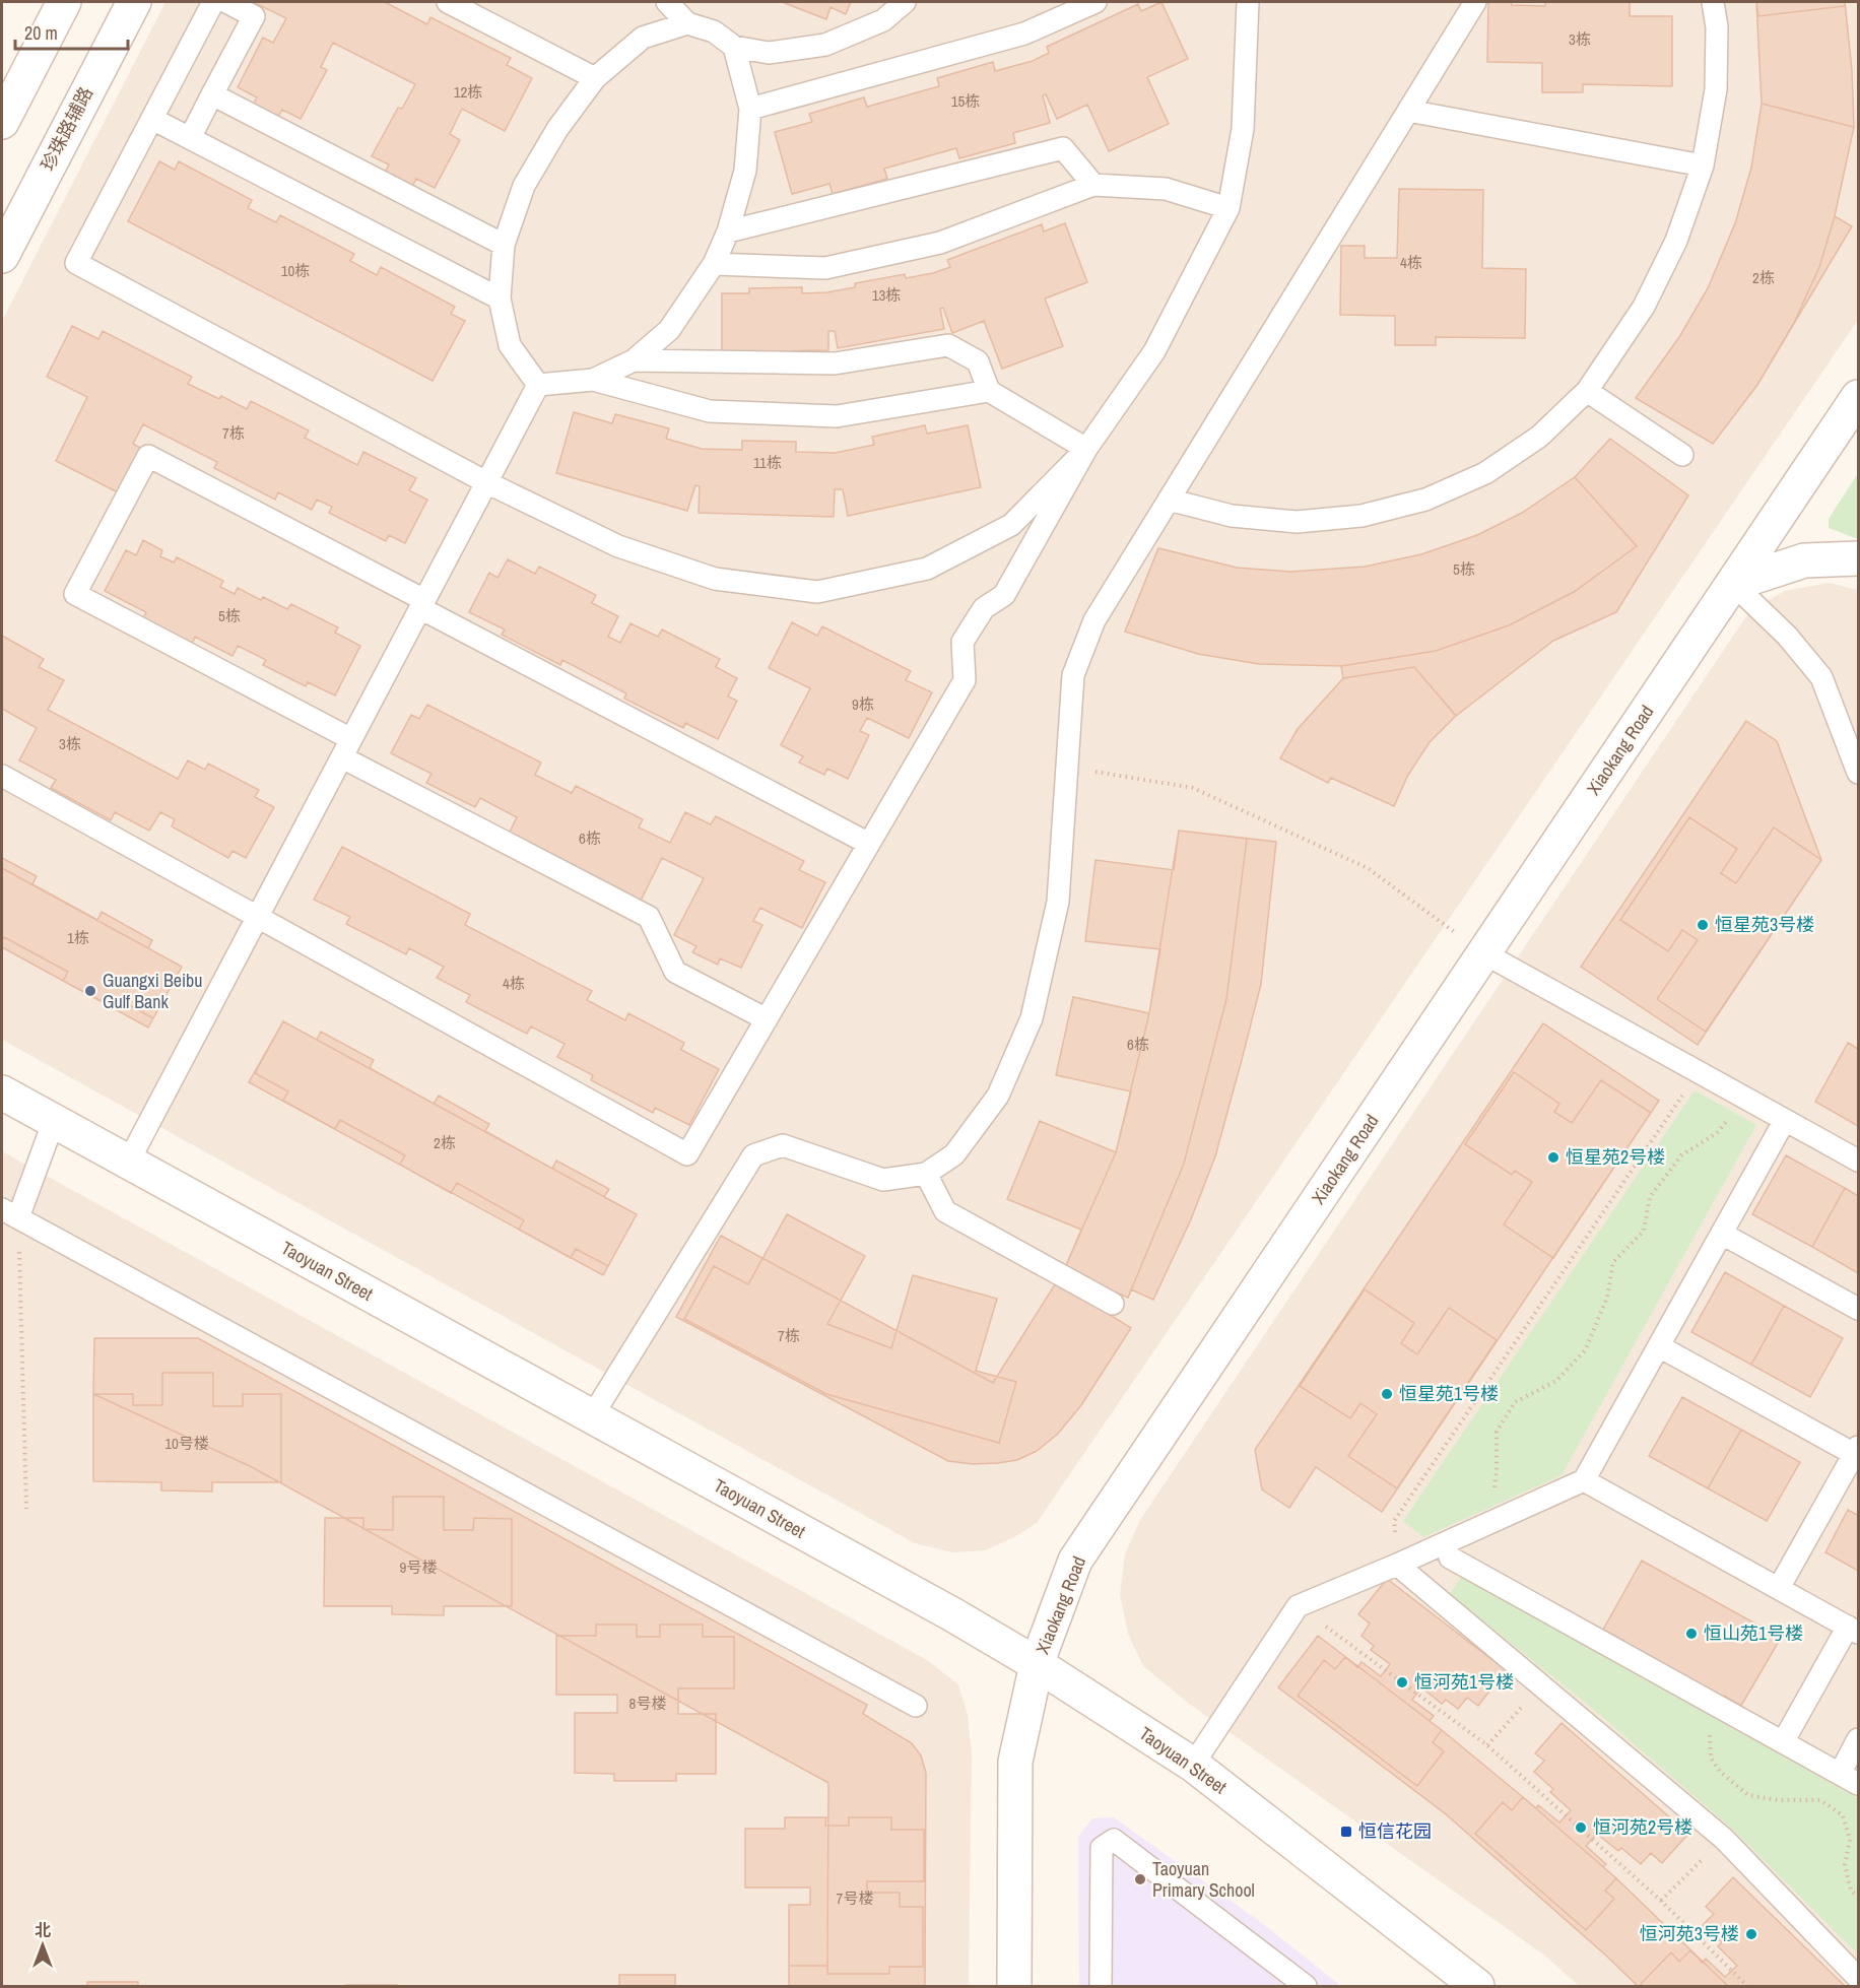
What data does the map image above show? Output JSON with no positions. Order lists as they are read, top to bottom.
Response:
{
  "streets": {
    "street": ["珍珠路辅路", "Xiaokang Road", "Taoyuan Street"]
  },
  "crossings": [
    ["Xiaokang Road", "Taoyuan Street"]
  ],
  "places": {
    "other": [
      "恒星苑3号楼",
      "Guangxi Beibu Gulf Bank",
      "恒星苑2号楼",
      "恒星苑1号楼",
      "恒山苑1号楼",
      "恒河苑1号楼",
      "恒河苑2号楼",
      "Taoyuan Primary School",
      "恒河苑3号楼"
    ],
    "transit": ["恒信花园"]
  },
  "house_numbers": [
    "3栋",
    "12栋",
    "15栋",
    "4栋",
    "10栋",
    "2栋",
    "13栋",
    "7栋",
    "11栋",
    "5栋",
    "5栋",
    "9栋",
    "3栋",
    "6栋",
    "1栋",
    "4栋",
    "6栋",
    "2栋",
    "7栋",
    "10号楼",
    "9号楼",
    "8号楼",
    "7号楼"
  ],
  "scale_bar": "20 m",
  "north": "top"
}
